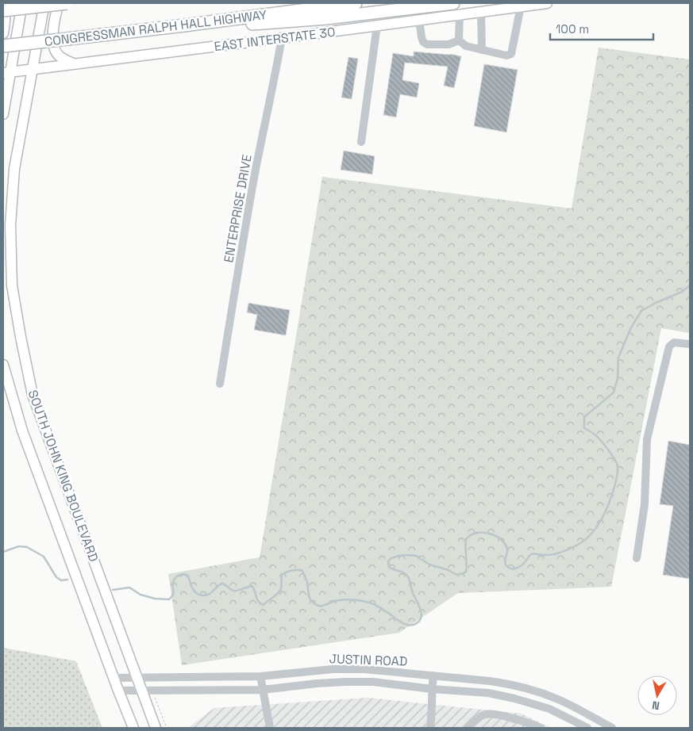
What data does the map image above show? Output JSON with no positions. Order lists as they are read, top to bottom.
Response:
{
  "streets": {
    "highway": ["CONGRESSMAN RALPH HALL HIGHWAY"],
    "main road": ["EAST INTERSTATE 30", "SOUTH JOHN KING BOULEVARD"],
    "street": ["ENTERPRISE DRIVE", "JUSTIN ROAD"]
  },
  "crossings": [
    ["EAST INTERSTATE 30", "ENTERPRISE DRIVE"],
    ["EAST INTERSTATE 30", "SOUTH JOHN KING BOULEVARD"],
    ["SOUTH JOHN KING BOULEVARD", "JUSTIN ROAD"]
  ],
  "scale_bar": "100 m",
  "north": "bottom"
}
